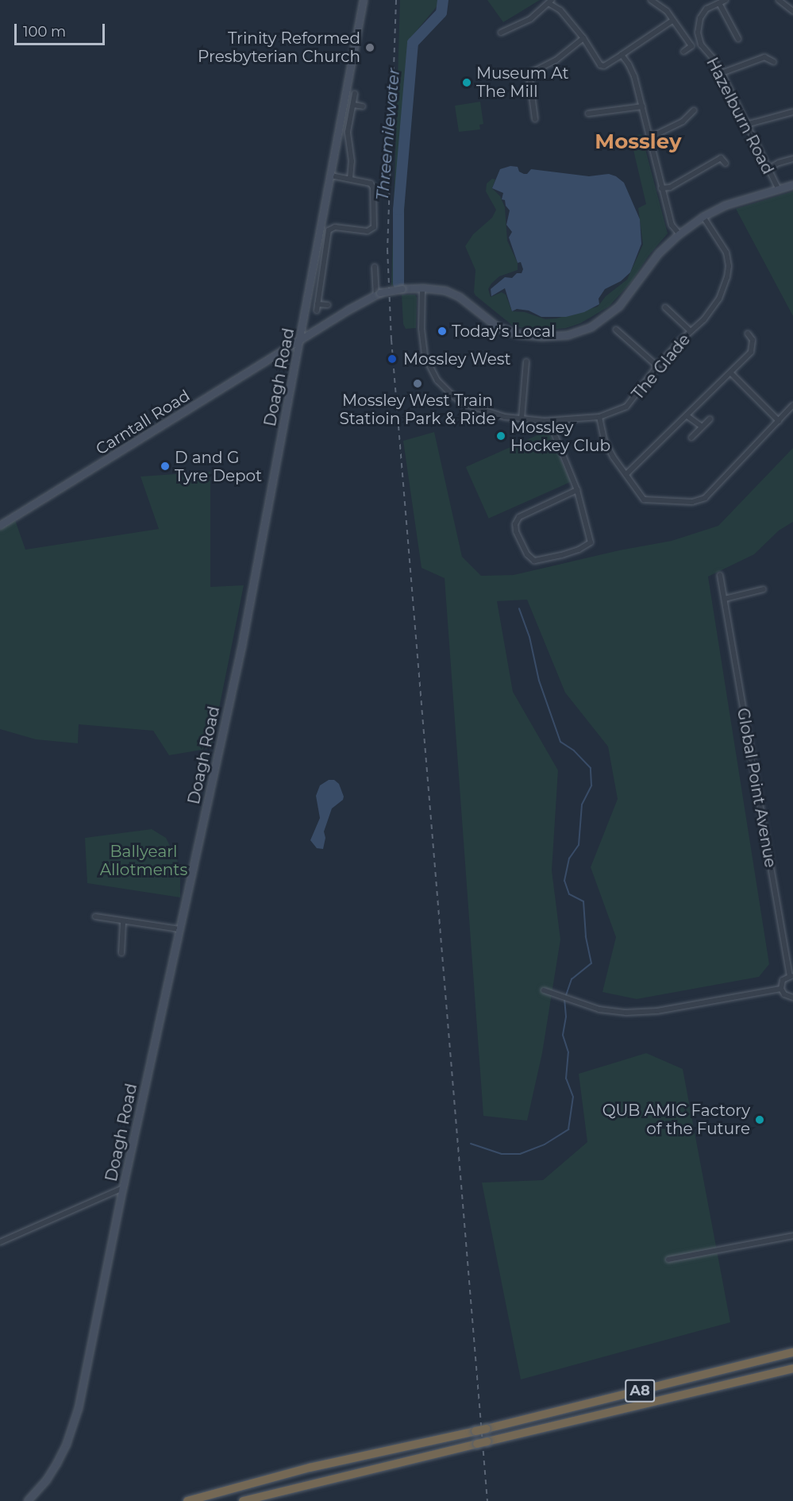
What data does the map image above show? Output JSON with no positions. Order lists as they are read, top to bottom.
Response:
{
  "streets": {
    "highway": ["A8"],
    "main road": ["Doagh Road", "Carntall Road"],
    "street": ["Hazelburn Road", "The Glade", "Global Point Avenue"]
  },
  "crossings": [
    ["Doagh Road", "Carntall Road"]
  ],
  "districts": ["Mossley"],
  "water": ["Threemilewater"],
  "parks": ["Ballyearl Allotments"],
  "places": [
    "Trinity Reformed Presbyterian Church",
    "Museum At The Mill",
    "Today's Local",
    "Mossley West",
    "Mossley West Train Statioin Park & Ride",
    "Mossley Hockey Club",
    "D and G Tyre Depot",
    "QUB AMIC Factory of the Future"
  ],
  "scale_bar": "100 m"
}
